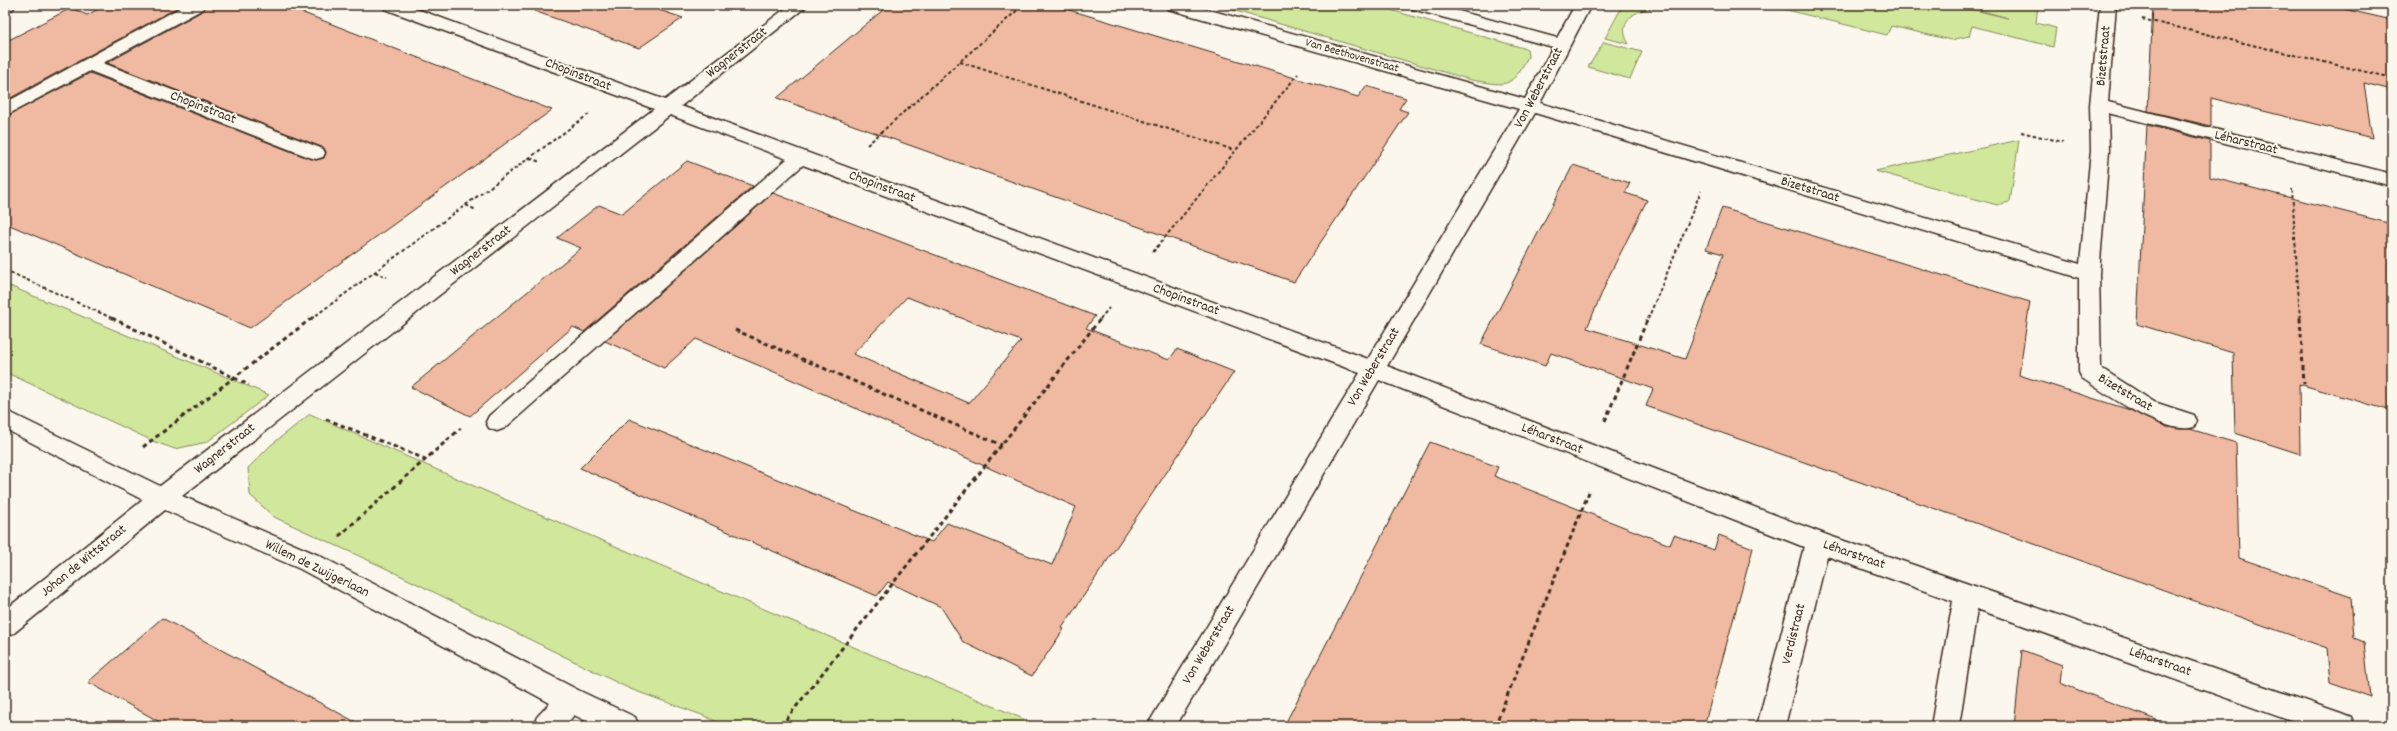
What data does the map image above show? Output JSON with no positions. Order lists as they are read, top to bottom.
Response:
{
  "streets": {
    "street": [
      "Wagnerstraat",
      "Van Beethovenstraat",
      "Bizetstraat",
      "Chopinstraat",
      "Von Weberstraat",
      "Léharstraat",
      "Johan de Wittstraat",
      "Willem de Zwijgerlaan",
      "Verdistraat"
    ]
  },
  "crossings": [
    ["Wagnerstraat", "Chopinstraat"],
    ["Wagnerstraat", "Johan de Wittstraat"],
    ["Wagnerstraat", "Willem de Zwijgerlaan"],
    ["Van Beethovenstraat", "Bizetstraat"],
    ["Van Beethovenstraat", "Von Weberstraat"],
    ["Bizetstraat", "Von Weberstraat"],
    ["Bizetstraat", "Léharstraat"],
    ["Chopinstraat", "Von Weberstraat"],
    ["Chopinstraat", "Léharstraat"],
    ["Von Weberstraat", "Léharstraat"],
    ["Léharstraat", "Verdistraat"],
    ["Johan de Wittstraat", "Willem de Zwijgerlaan"]
  ]
}
